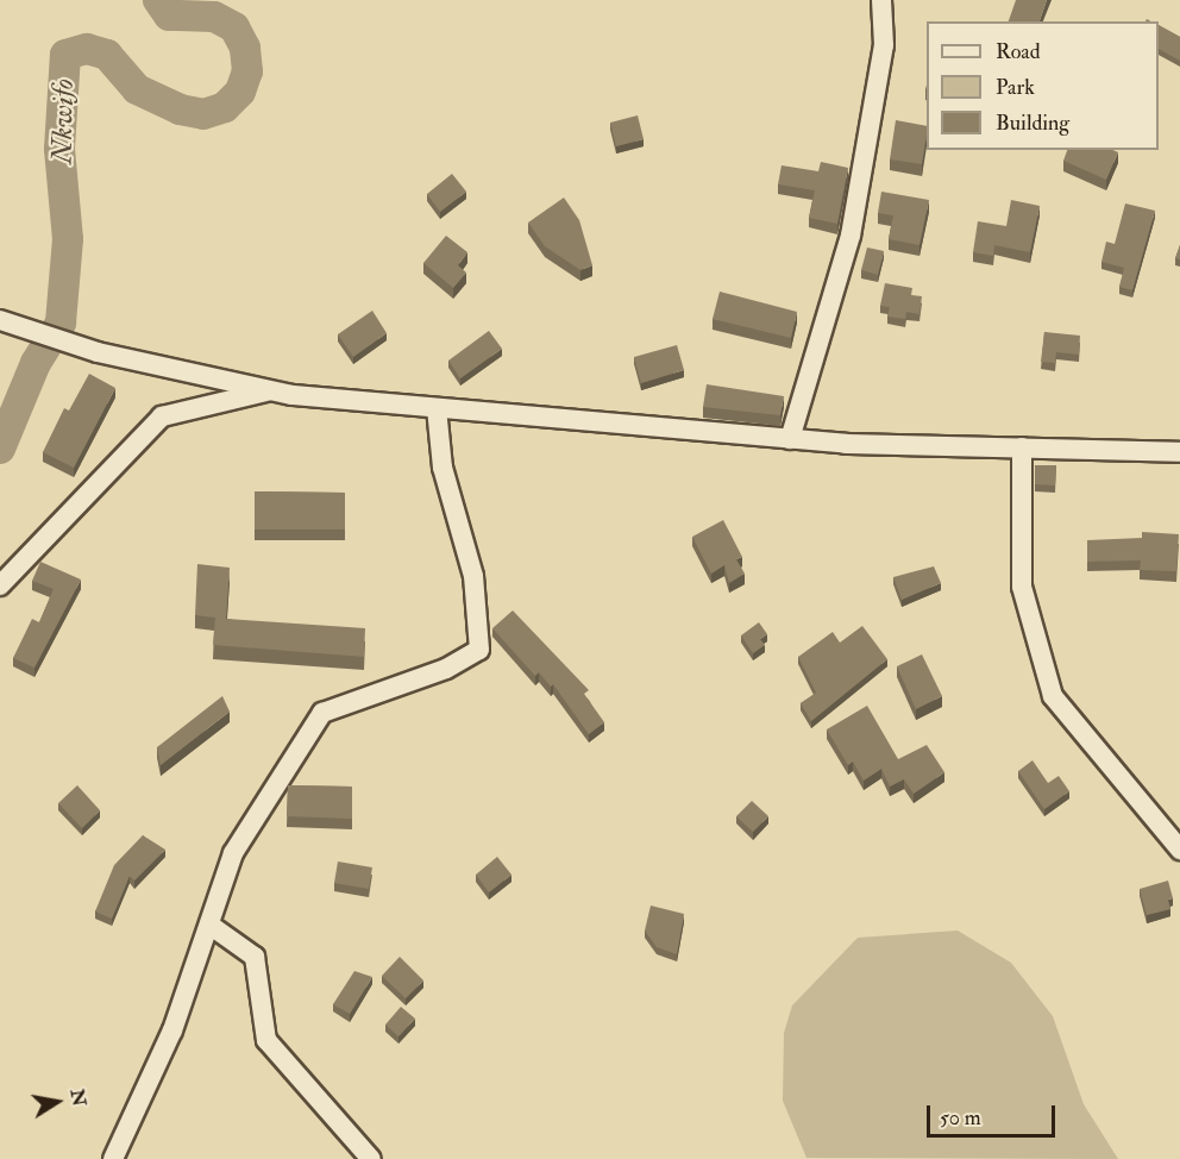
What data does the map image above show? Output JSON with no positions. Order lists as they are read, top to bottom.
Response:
{
  "water": ["Nkwifo"],
  "legend": ["Road", "Park", "Building"],
  "scale_bar": "50 m",
  "north": "right"
}
